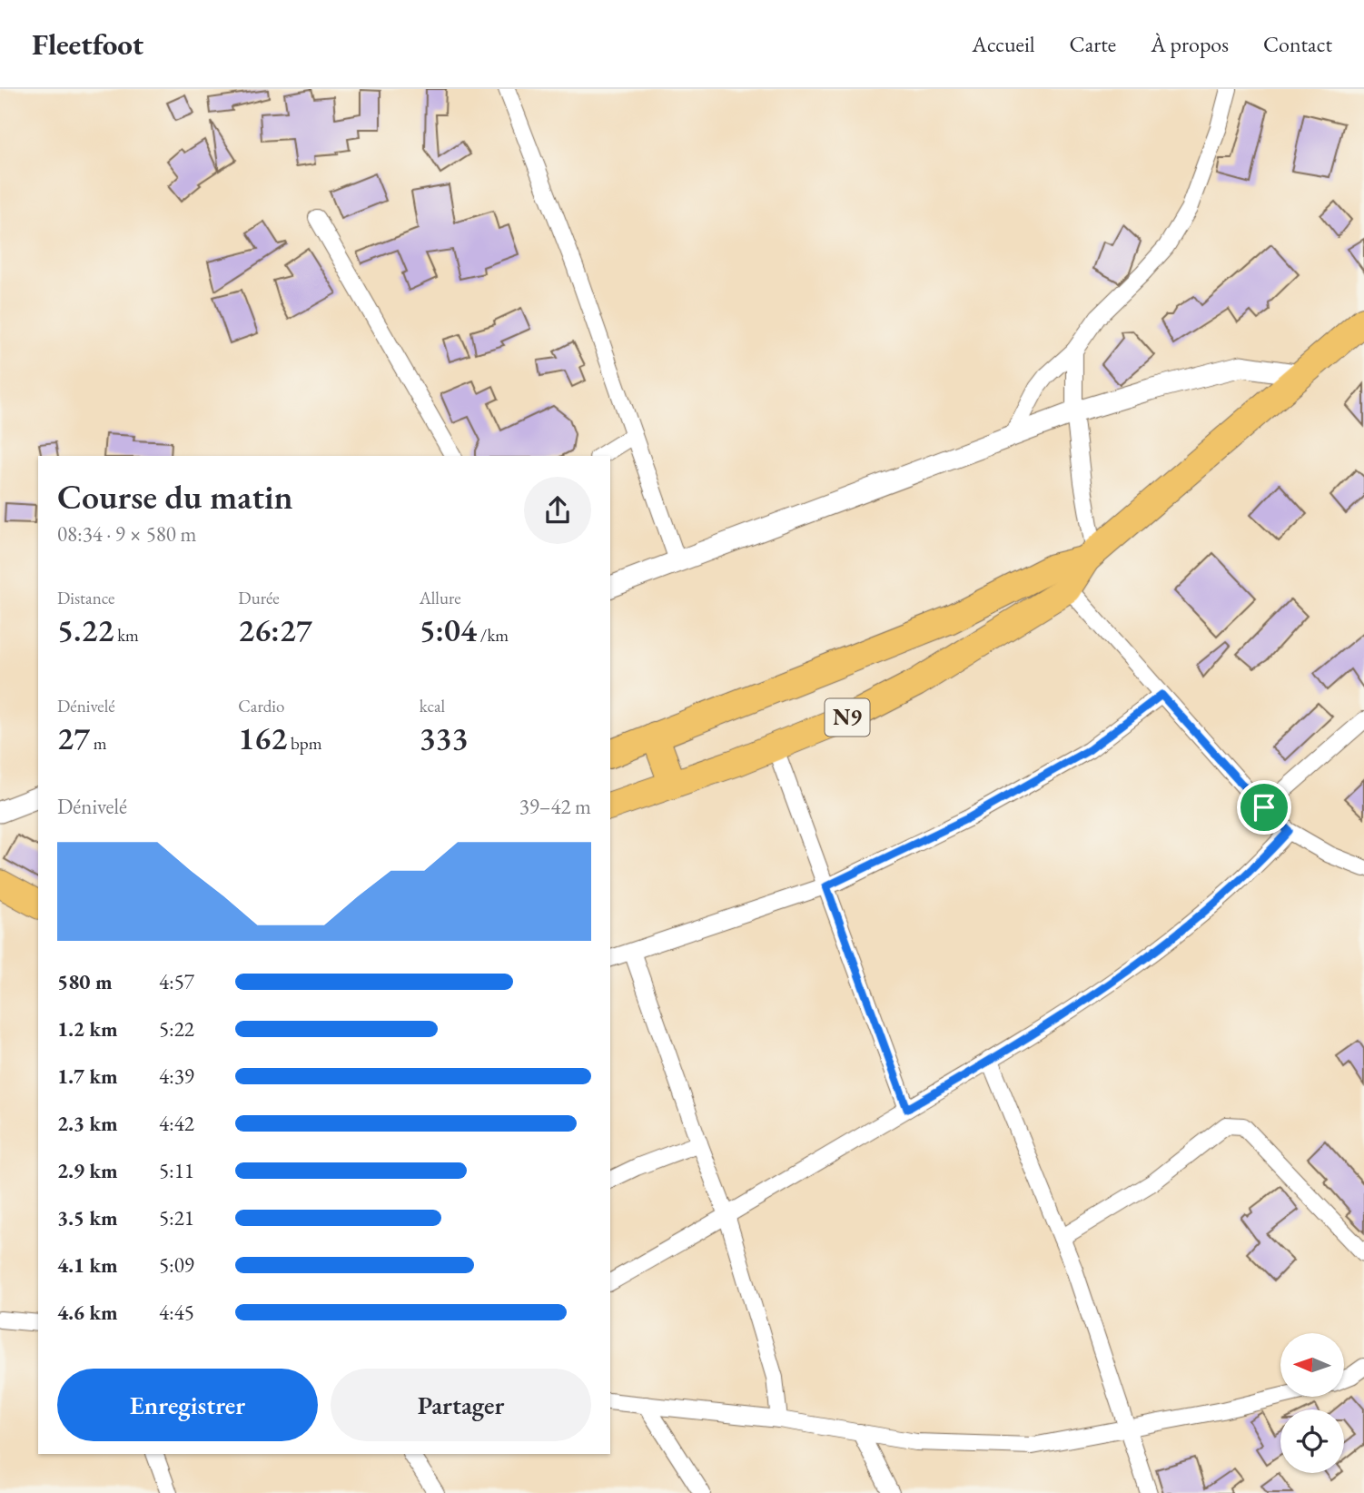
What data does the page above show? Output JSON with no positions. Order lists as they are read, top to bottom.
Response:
{
  "streets": {
    "highway": ["N9"]
  },
  "north": "left",
  "page": {
    "header": "Fleetfoot",
    "nav": [
      "Accueil",
      "Carte",
      "À propos",
      "Contact"
    ],
    "heading": ["Course du matin", "08:34 · 9 × 580 m"],
    "stats": [
      ["Distance", "5.22 km"],
      ["Durée", "26:27"],
      ["Allure", "5:04 /km"],
      ["Dénivelé", "27 m"],
      ["Cardio", "162 bpm"],
      ["kcal", "333"]
    ],
    "chart": ["Dénivelé", "39–42 m"],
    "list": [
      {
        "name": "580 m",
        "note": "4:57"
      },
      {
        "name": "1.2 km",
        "note": "5:22"
      },
      {
        "name": "1.7 km",
        "note": "4:39"
      },
      {
        "name": "2.3 km",
        "note": "4:42"
      },
      {
        "name": "2.9 km",
        "note": "5:11"
      },
      {
        "name": "3.5 km",
        "note": "5:21"
      },
      {
        "name": "4.1 km",
        "note": "5:09"
      },
      {
        "name": "4.6 km",
        "note": "4:45"
      }
    ],
    "buttons": ["Enregistrer", "Partager"]
  }
}
